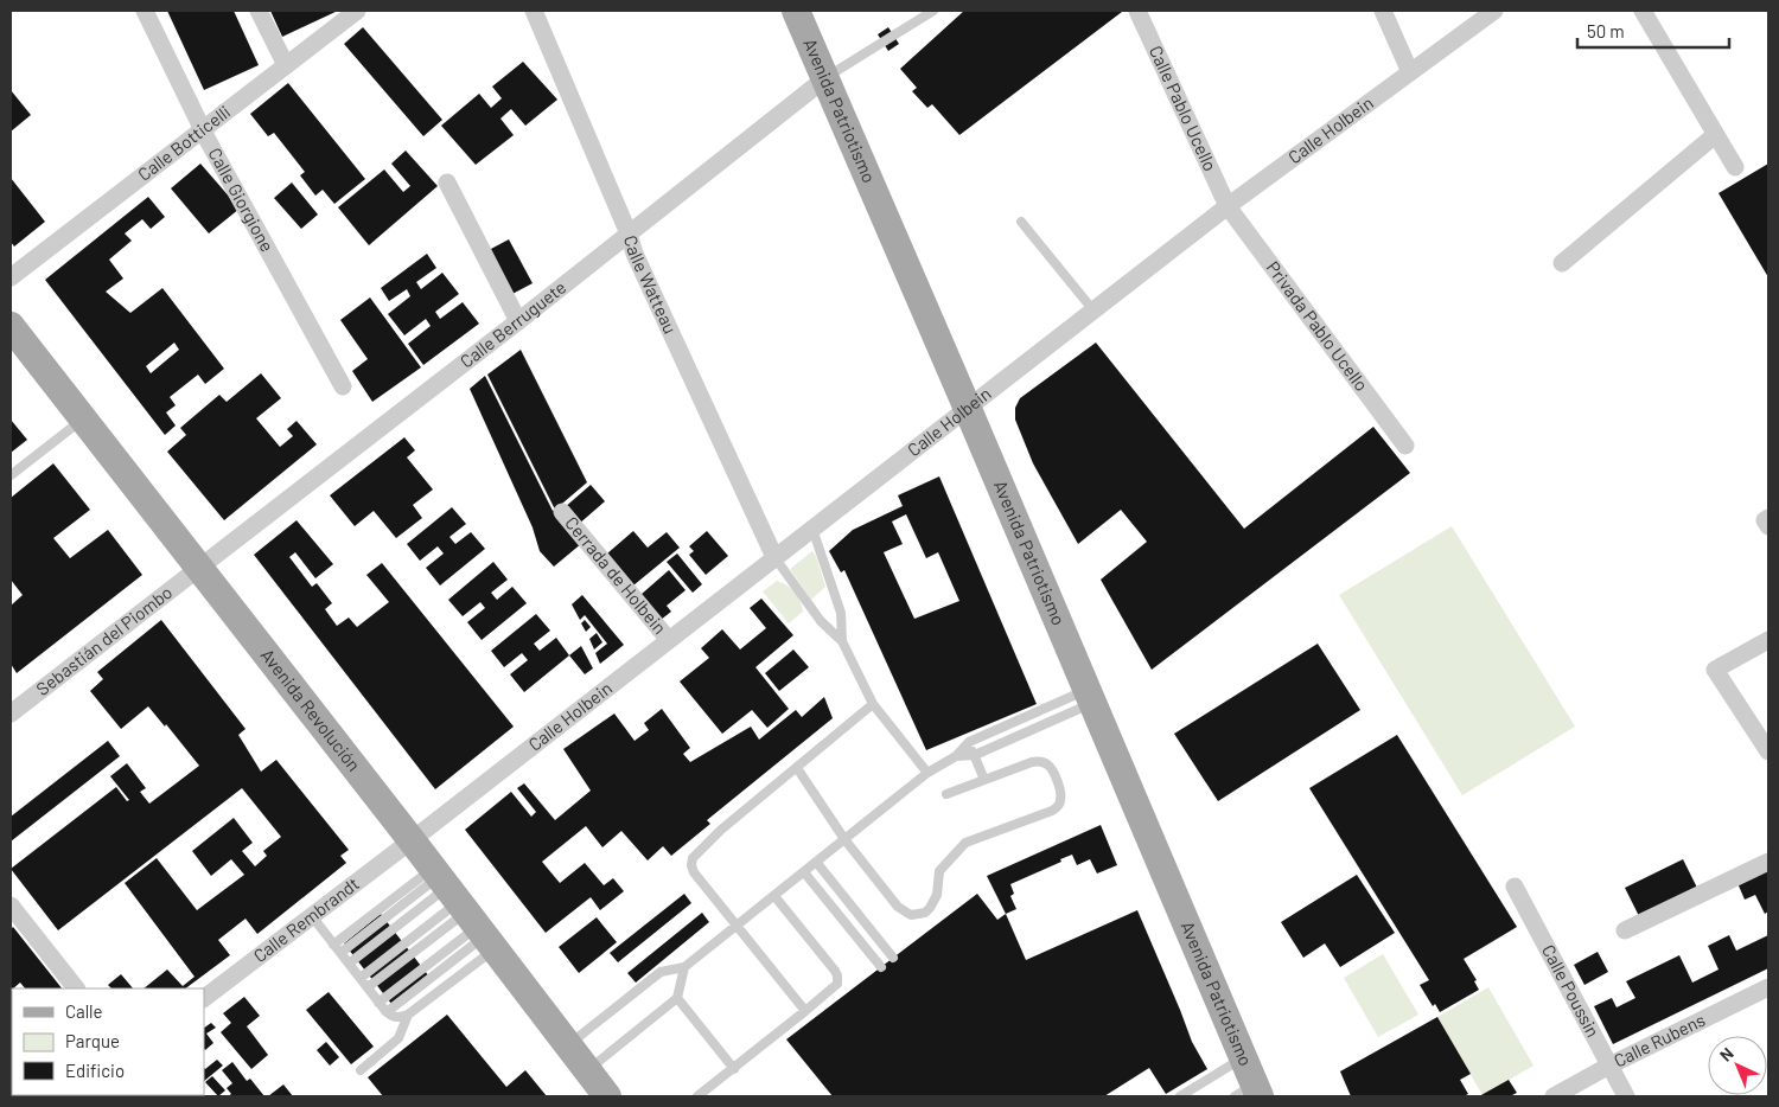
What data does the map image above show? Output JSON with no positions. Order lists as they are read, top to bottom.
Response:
{
  "streets": {
    "main road": ["Avenida Patriotismo", "Avenida Revolución"],
    "street": [
      "Calle Pablo Ucello",
      "Calle Holbein",
      "Calle Botticelli",
      "Calle Giorgione",
      "Calle Watteau",
      "Calle Berruguete",
      "Privada Pablo Ucello",
      "Cerrada de Holbein",
      "Sebastián del Piombo",
      "Calle Rembrandt",
      "Calle Poussin",
      "Calle Rubens"
    ]
  },
  "crossings": [
    ["Calle Pablo Ucello", "Calle Holbein"],
    ["Calle Pablo Ucello", "Privada Pablo Ucello"],
    ["Avenida Patriotismo", "Calle Holbein"],
    ["Avenida Patriotismo", "Calle Berruguete"],
    ["Calle Holbein", "Calle Watteau"],
    ["Calle Holbein", "Privada Pablo Ucello"],
    ["Calle Holbein", "Cerrada de Holbein"],
    ["Calle Holbein", "Avenida Revolución"],
    ["Calle Holbein", "Calle Rembrandt"],
    ["Calle Botticelli", "Calle Giorgione"],
    ["Calle Watteau", "Calle Berruguete"],
    ["Calle Berruguete", "Sebastián del Piombo"],
    ["Calle Berruguete", "Avenida Revolución"],
    ["Sebastián del Piombo", "Avenida Revolución"],
    ["Avenida Revolución", "Calle Rembrandt"],
    ["Calle Poussin", "Calle Rubens"]
  ],
  "legend": ["Calle", "Parque", "Edificio"],
  "scale_bar": "50 m",
  "north": "top left"
}
